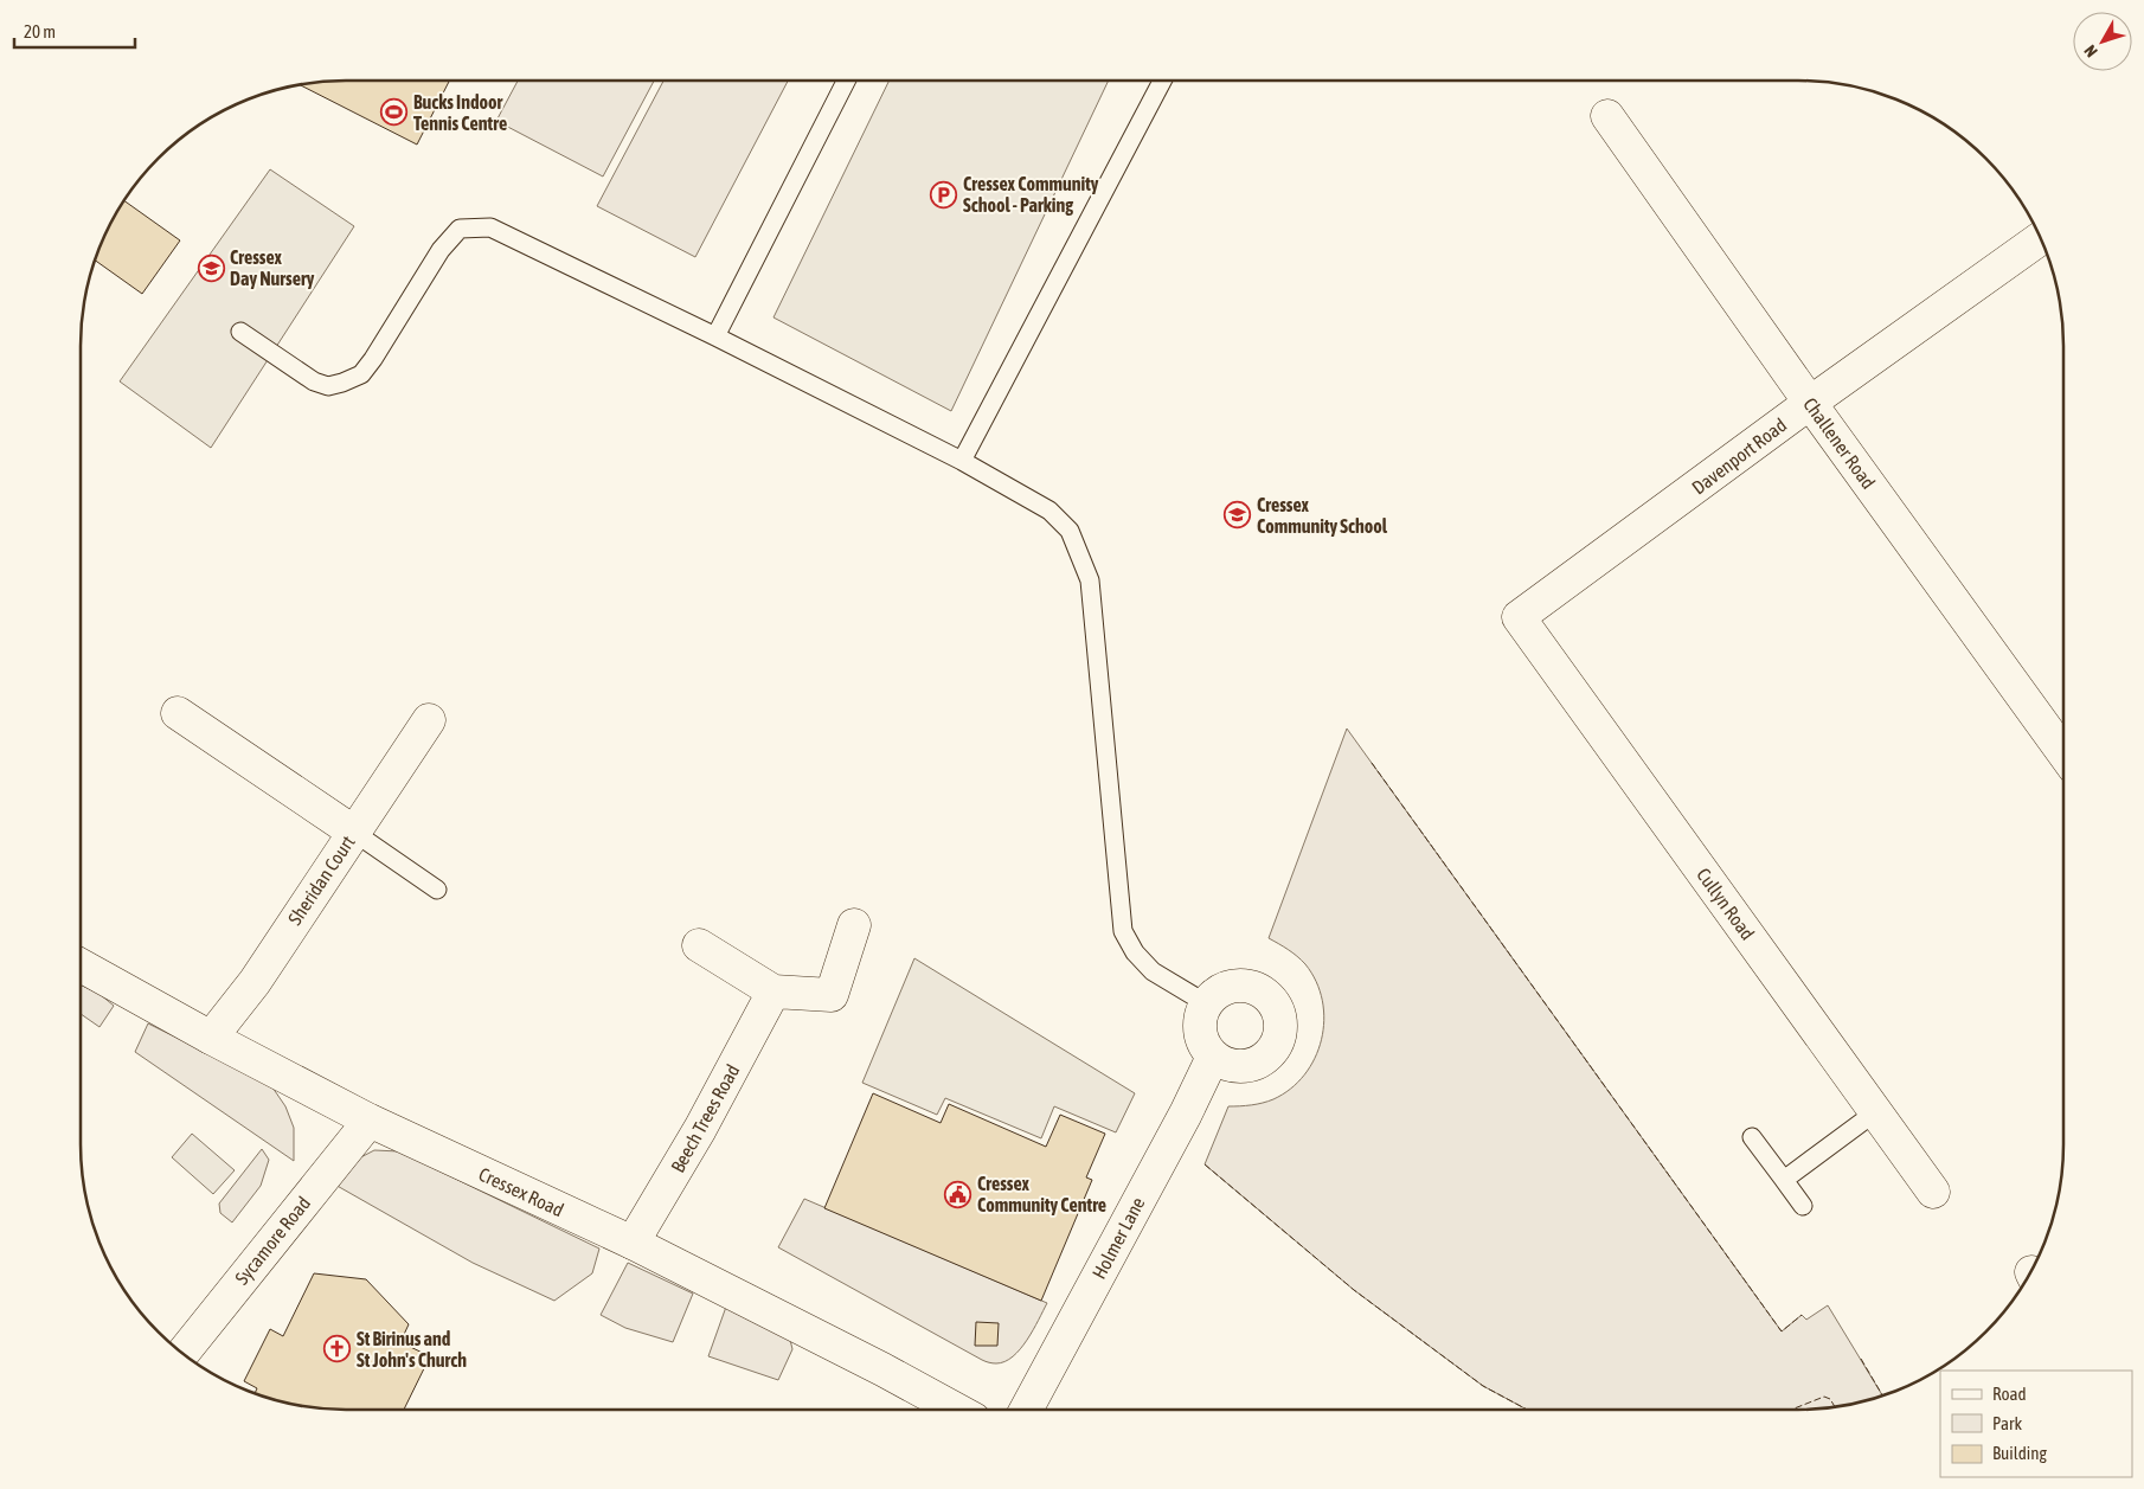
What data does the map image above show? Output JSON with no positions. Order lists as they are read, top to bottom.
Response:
{
  "streets": {
    "street": [
      "Challener Road",
      "Davenport Road",
      "Sheridan Court",
      "Cullyn Road",
      "Beech Trees Road",
      "Cressex Road",
      "Holmer Lane",
      "Sycamore Road"
    ]
  },
  "crossings": [
    ["Challener Road", "Davenport Road"],
    ["Davenport Road", "Cullyn Road"],
    ["Sheridan Court", "Cressex Road"],
    ["Beech Trees Road", "Cressex Road"],
    ["Cressex Road", "Sycamore Road"]
  ],
  "places": {
    "sports": ["Bucks Indoor Tennis Centre"],
    "parking": ["Cressex Community School - Parking"],
    "school or university": ["Cressex Day Nursery", "Cressex Community School"],
    "public building": ["Cressex Community Centre"],
    "church": ["St Birinus and St John's Church"]
  },
  "legend": ["Road", "Park", "Building"],
  "scale_bar": "20 m",
  "north": "bottom left"
}
